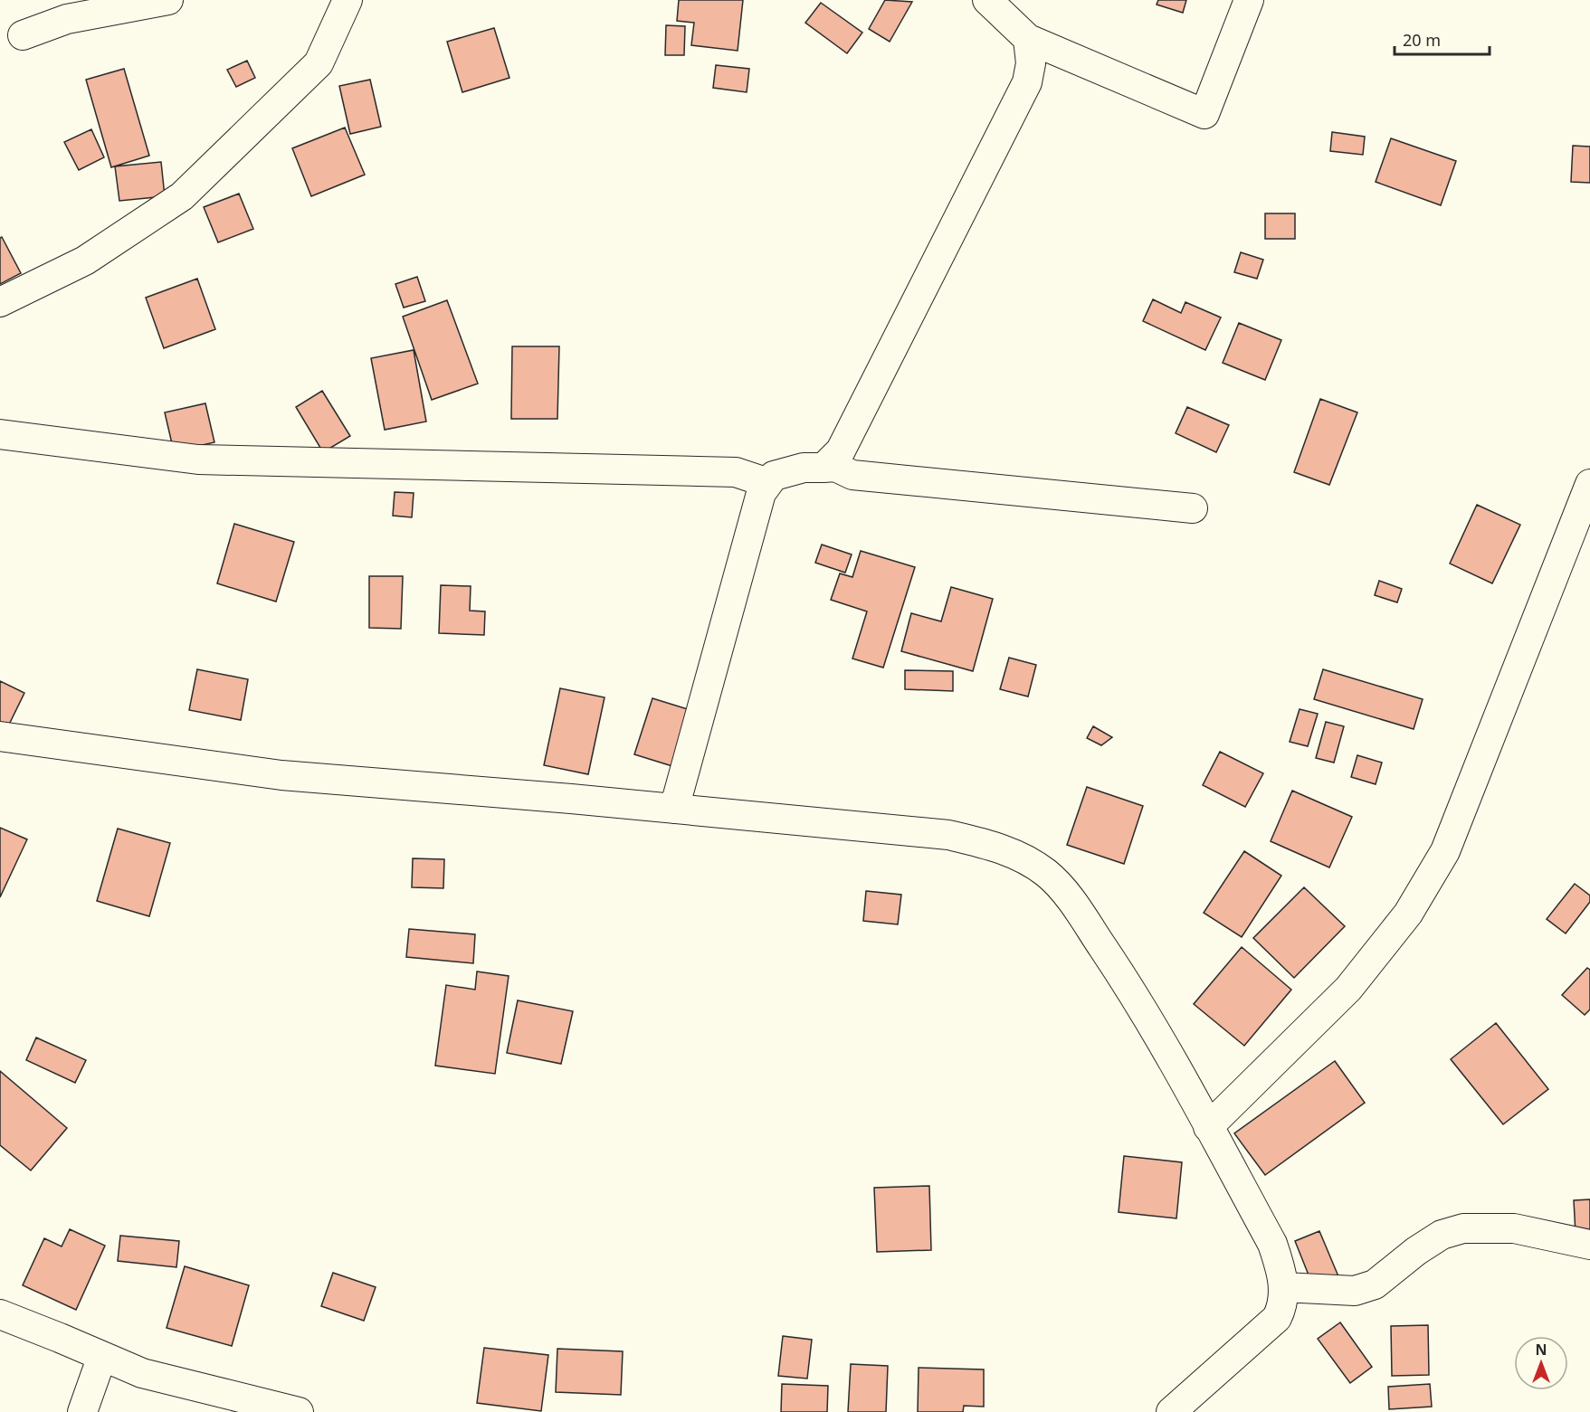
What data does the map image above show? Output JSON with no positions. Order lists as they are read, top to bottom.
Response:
{
  "scale_bar": "20 m",
  "north": "top"
}
